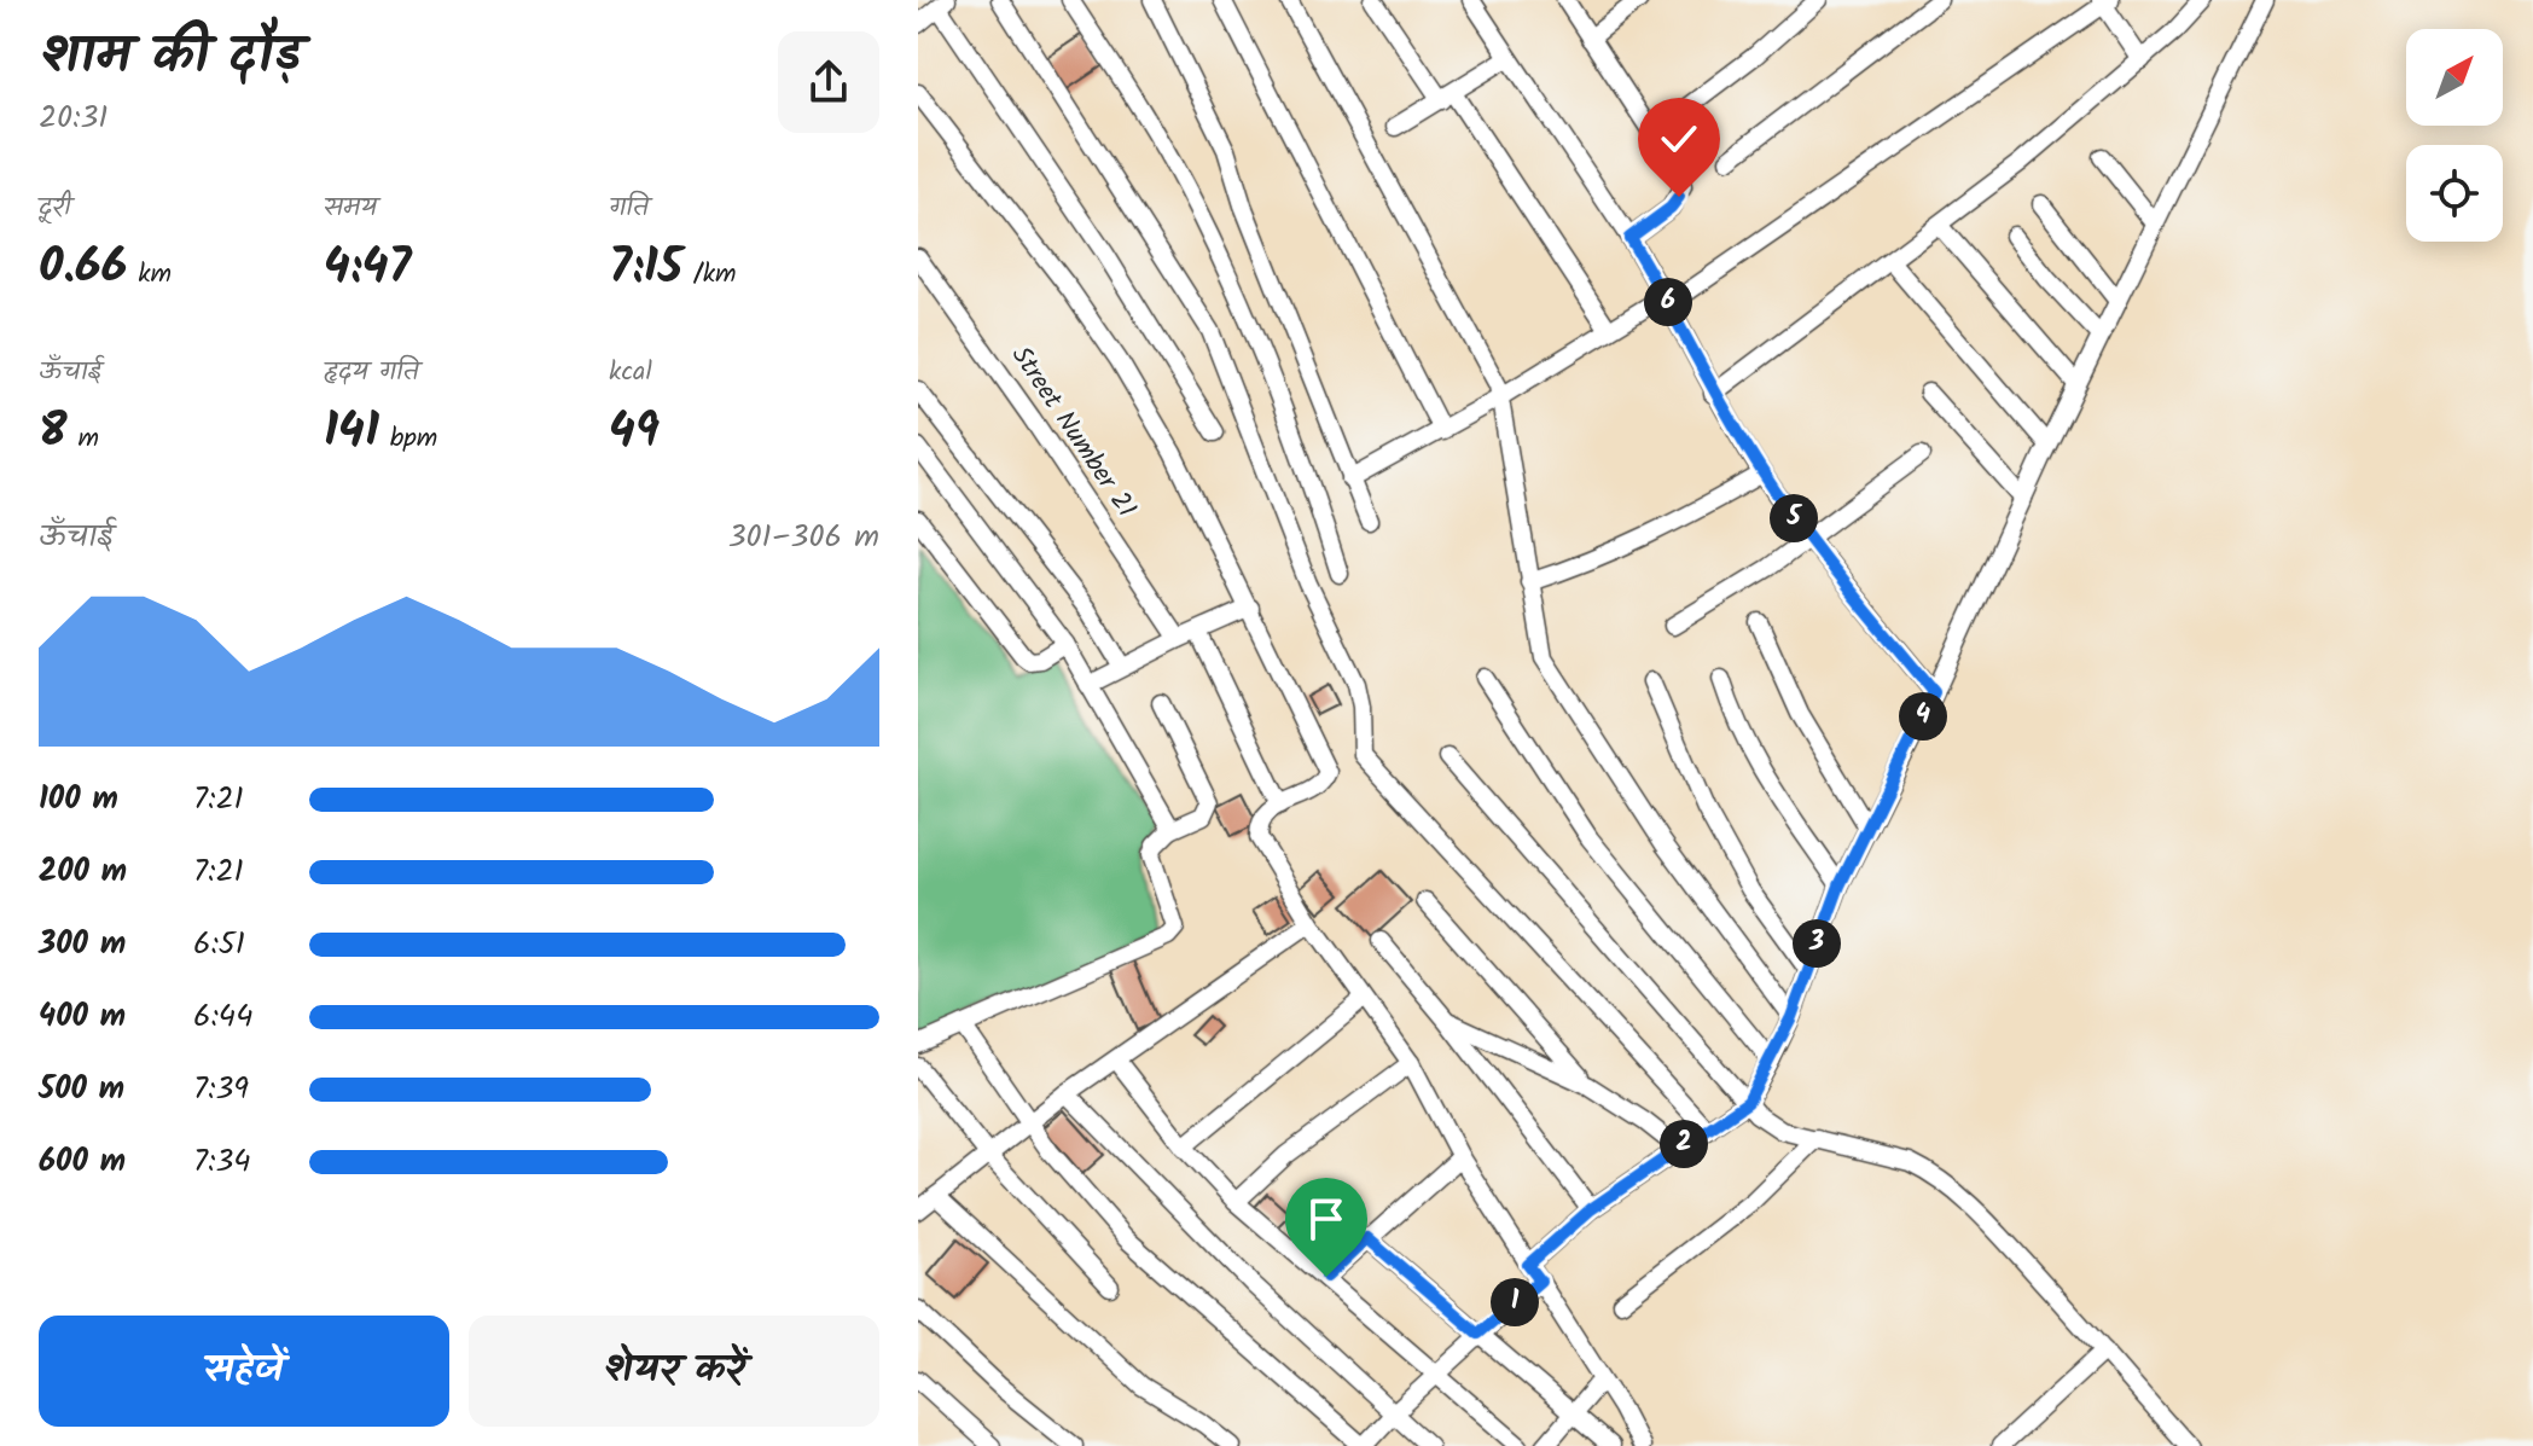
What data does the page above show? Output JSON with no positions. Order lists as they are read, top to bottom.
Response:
{
  "streets": {
    "street": ["Street Number 21"]
  },
  "north": "top right",
  "page": {
    "heading": ["शाम की दौड़", "20:31"],
    "stats": [
      ["दूरी", "0.66 km"],
      ["समय", "4:47"],
      ["गति", "7:15 /km"],
      ["ऊँचाई", "8 m"],
      ["हृदय गति", "141 bpm"],
      ["kcal", "49"]
    ],
    "pins": [
      "6",
      "5",
      "4",
      "3",
      "2",
      "1"
    ],
    "chart": ["ऊँचाई", "301–306 m"],
    "list": [
      {
        "name": "100 m",
        "note": "7:21"
      },
      {
        "name": "200 m",
        "note": "7:21"
      },
      {
        "name": "300 m",
        "note": "6:51"
      },
      {
        "name": "400 m",
        "note": "6:44"
      },
      {
        "name": "500 m",
        "note": "7:39"
      },
      {
        "name": "600 m",
        "note": "7:34"
      }
    ],
    "buttons": ["सहेजें", "शेयर करें"]
  }
}
